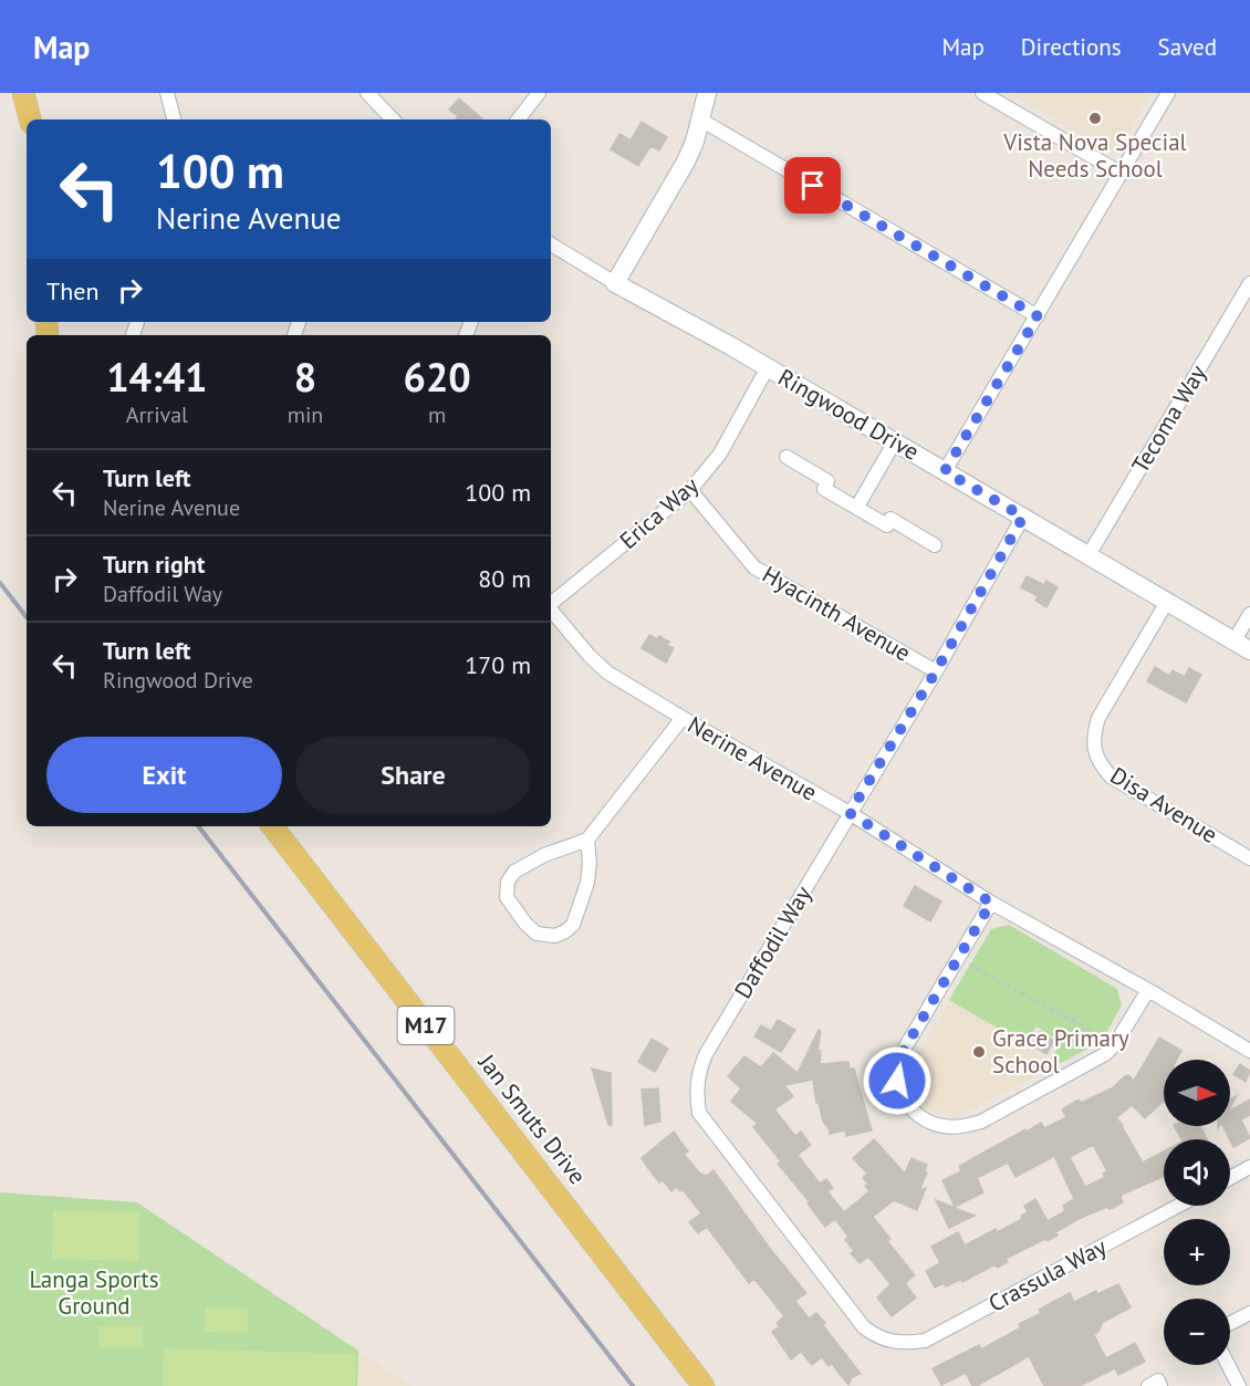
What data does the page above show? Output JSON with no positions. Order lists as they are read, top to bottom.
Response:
{
  "streets": {
    "main road": ["M17", "Jan Smuts Drive"],
    "street": [
      "Ringwood Drive",
      "Tecoma Way",
      "Erica Way",
      "Hyacinth Avenue",
      "Nerine Avenue",
      "Disa Avenue",
      "Daffodil Way",
      "Crassula Way"
    ]
  },
  "crossings": [
    ["Ringwood Drive", "Tecoma Way"],
    ["Ringwood Drive", "Erica Way"],
    ["Ringwood Drive", "Disa Avenue"],
    ["Ringwood Drive", "Daffodil Way"],
    ["Erica Way", "Hyacinth Avenue"],
    ["Hyacinth Avenue", "Daffodil Way"],
    ["Nerine Avenue", "Daffodil Way"],
    ["Daffodil Way", "Crassula Way"]
  ],
  "parks": ["Langa Sports Ground"],
  "places": ["Vista Nova Special Needs School", "Grace Primary School"],
  "north": "right",
  "page": {
    "header": "Map",
    "nav": ["Map", "Directions", "Saved"],
    "turn": ["100 m", "Nerine Avenue"],
    "then": "Then",
    "eta": [
      "14:41",
      "Arrival",
      "8",
      "min",
      "620",
      "m"
    ],
    "list": [
      {
        "name": "Turn left",
        "note": "Nerine Avenue",
        "value": "100 m"
      },
      {
        "name": "Turn right",
        "note": "Daffodil Way",
        "value": "80 m"
      },
      {
        "name": "Turn left",
        "note": "Ringwood Drive",
        "value": "170 m"
      }
    ],
    "buttons": ["Exit", "Share"],
    "map_buttons": ["+", "−"]
  }
}
